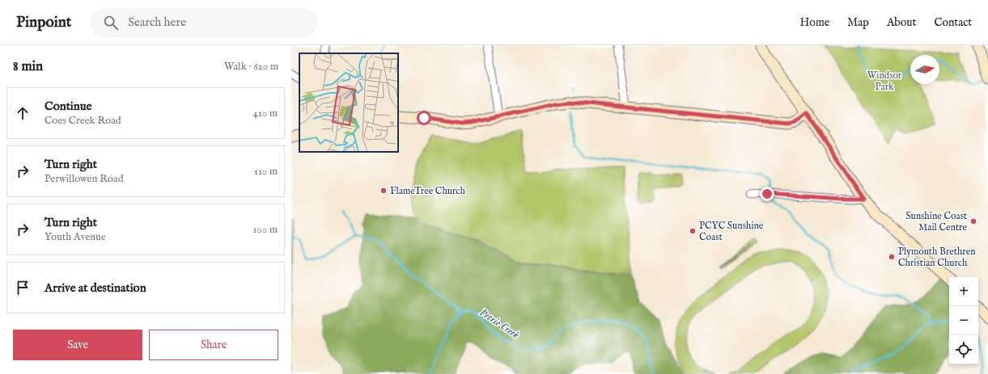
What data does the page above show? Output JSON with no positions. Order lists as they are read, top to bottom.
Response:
{
  "water": ["Petrie Creek"],
  "parks": ["Windsor Park"],
  "places": [
    "FlameTree Church",
    "Sunshine Coast Mail Centre",
    "PCYC Sunshine Coast",
    "Plymouth Brethren Christian Church"
  ],
  "north": "right",
  "page": {
    "header": "Pinpoint",
    "search": "Search here",
    "nav": [
      "Home",
      "Map",
      "About",
      "Contact"
    ],
    "heading": ["8 min", "Walk · 620 m"],
    "list": [
      ["Continue", "Coes Creek Road", "410 m"],
      ["Turn right", "Perwillowen Road", "110 m"],
      ["Turn right", "Youth Avenue", "100 m"],
      "Arrive at destination"
    ],
    "map_buttons": ["+", "−"],
    "buttons": ["Save", "Share"]
  }
}
